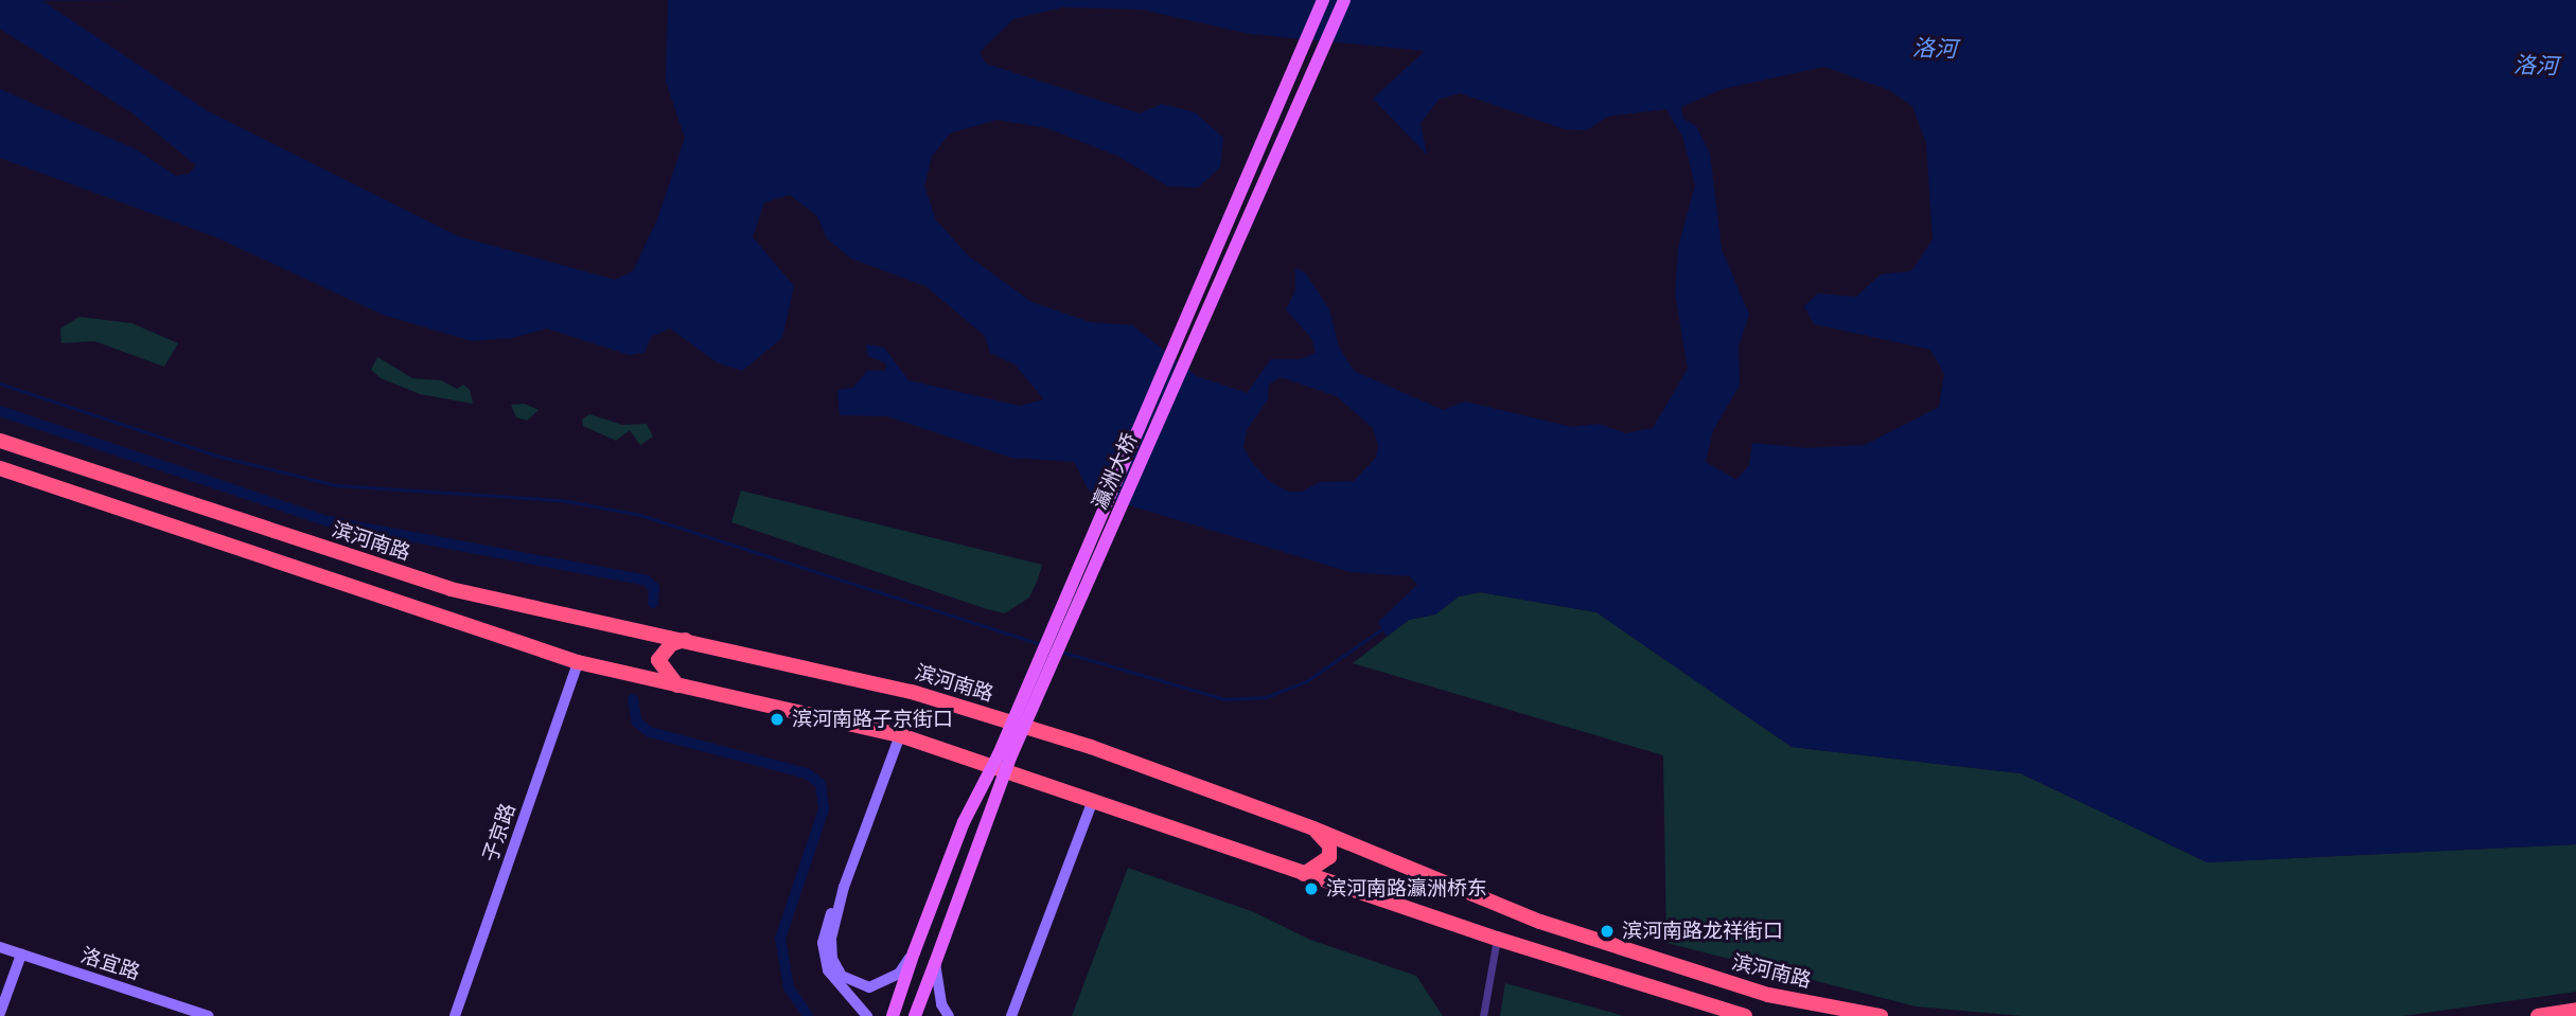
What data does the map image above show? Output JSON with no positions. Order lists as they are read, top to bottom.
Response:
{
  "streets": {
    "highway": ["滨河南路"],
    "main road": ["瀛洲大桥"],
    "street": ["子京路", "洛宜路"]
  },
  "water": ["洛河"],
  "places": ["滨河南路子京街口", "滨河南路瀛洲桥东", "滨河南路龙祥街口"]
}
